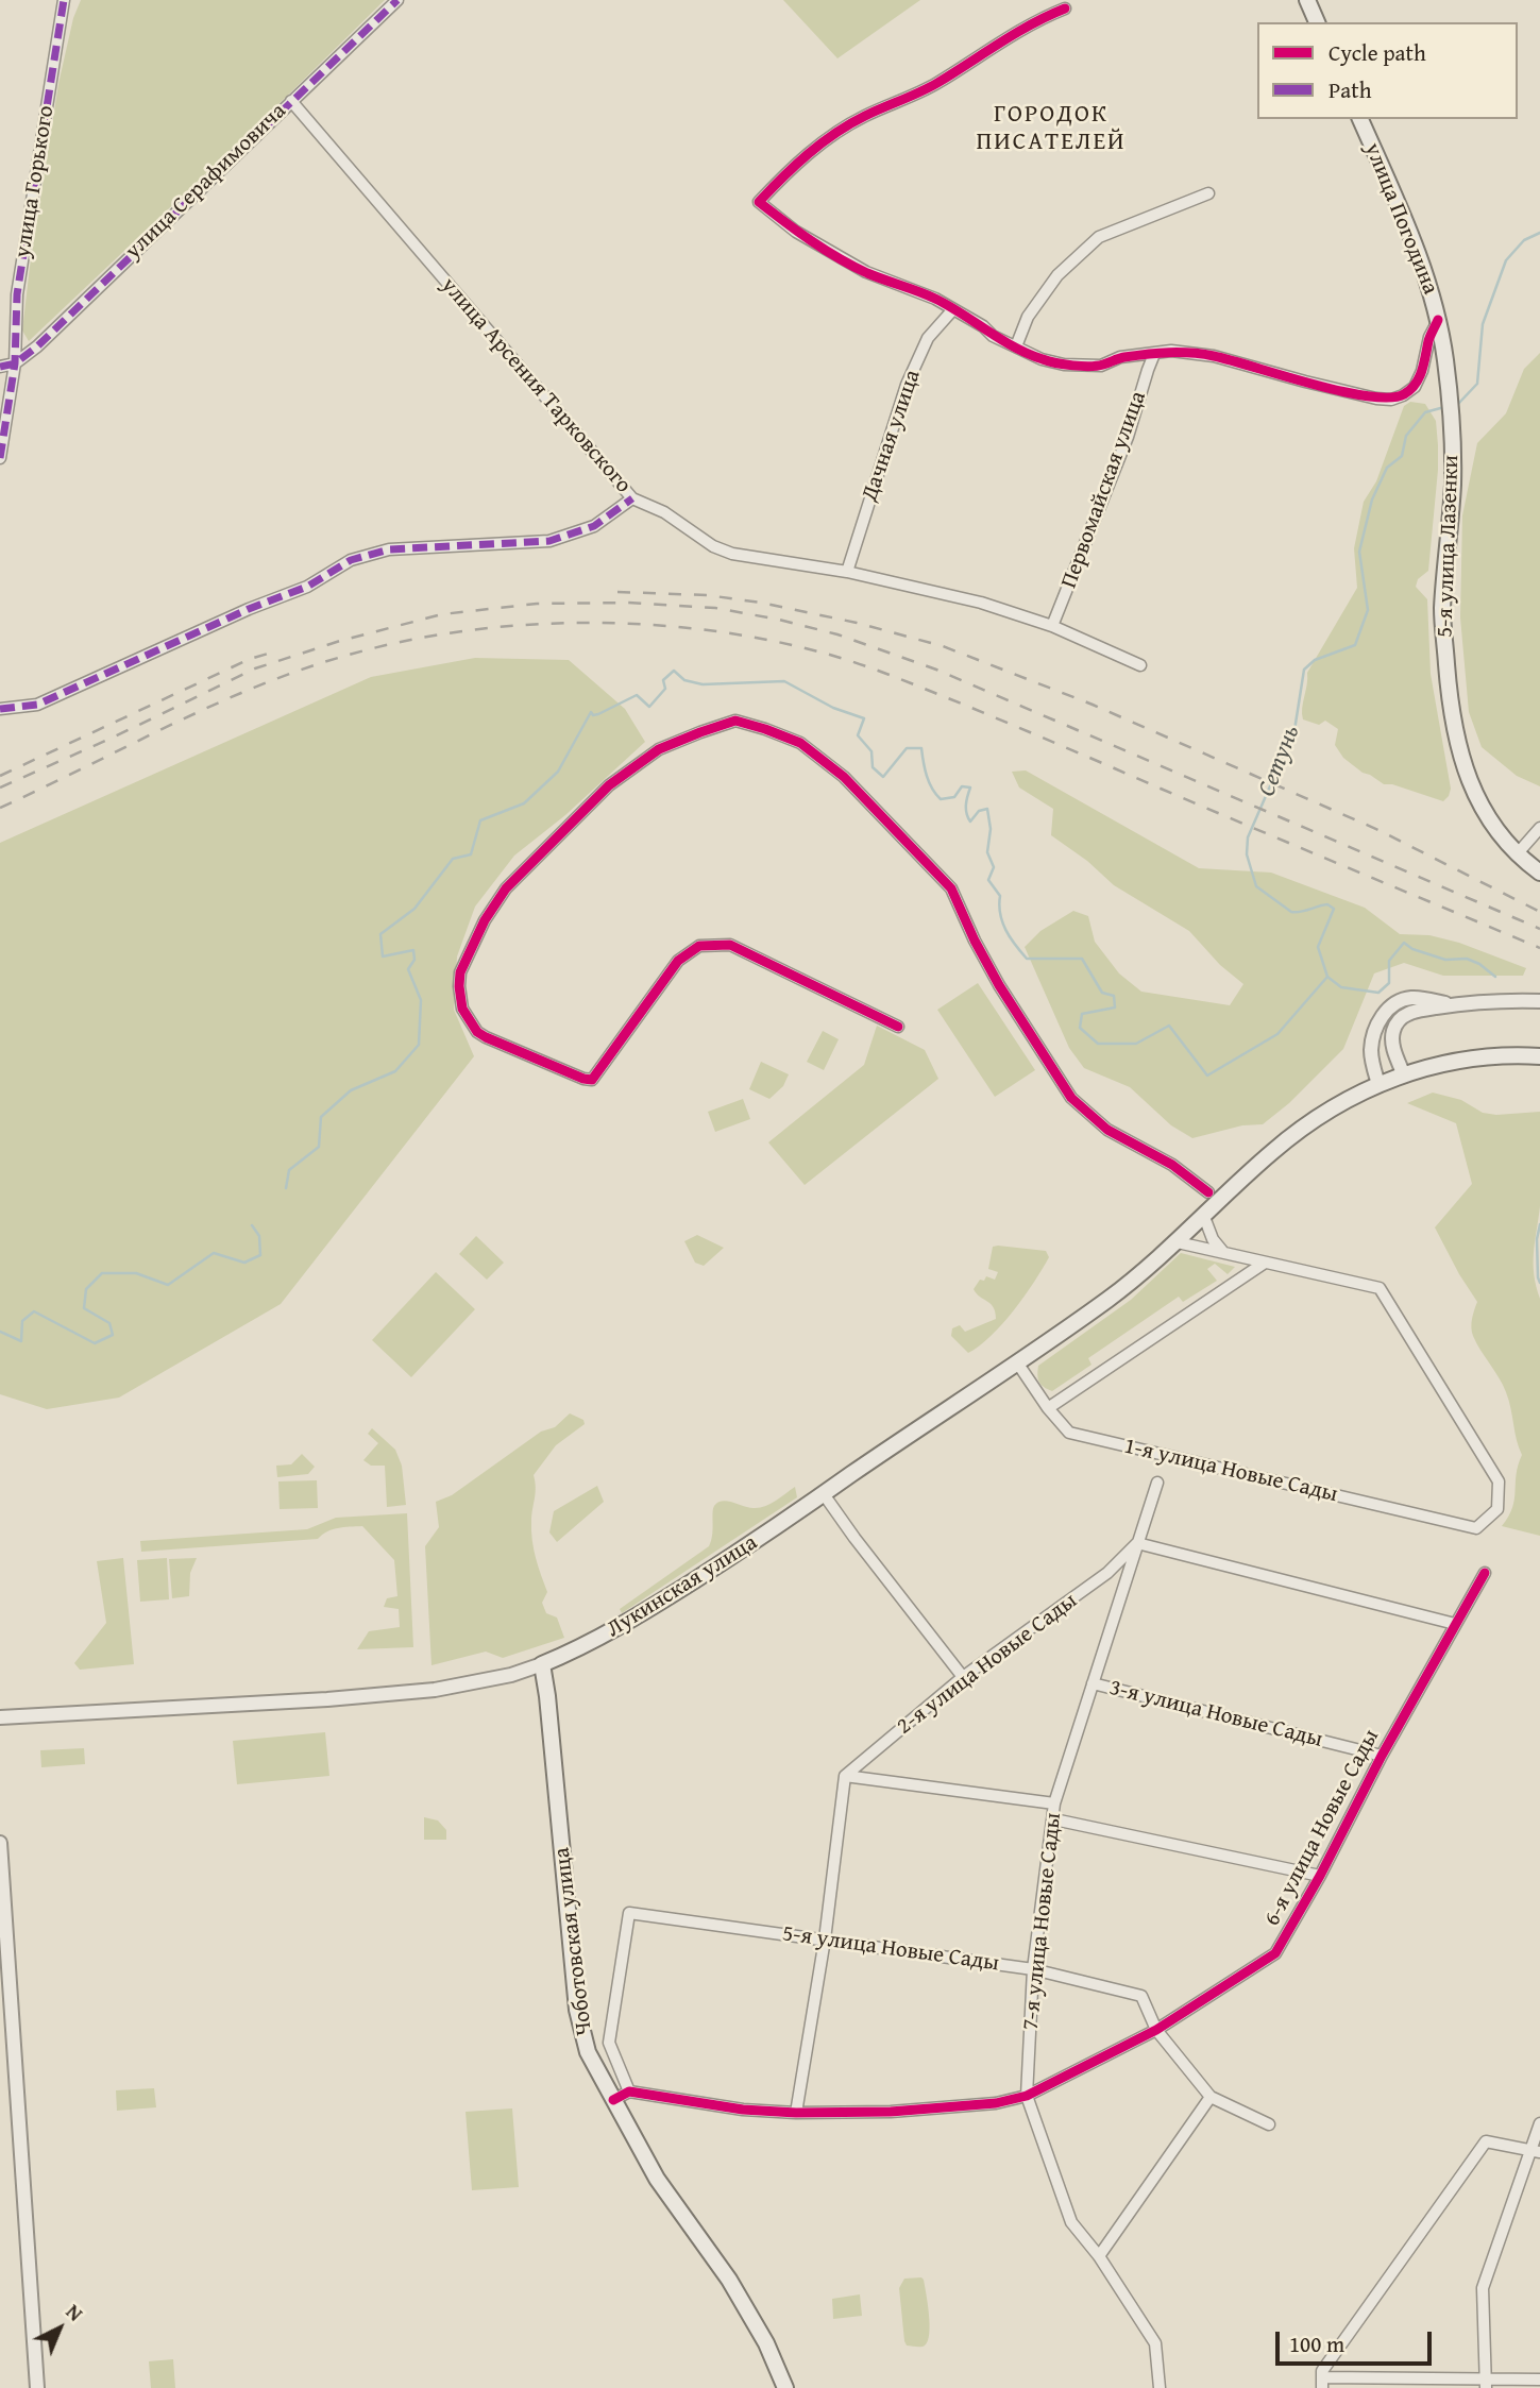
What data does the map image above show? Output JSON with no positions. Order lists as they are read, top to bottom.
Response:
{
  "streets": {
    "main road": [
      "улица Погодина",
      "5-я улица Лазенки",
      "Лукинская улица",
      "Чоботовская улица"
    ],
    "street": [
      "улица Горького",
      "улица Серафимовича",
      "улица Арсения Тарковского",
      "Дачная улица",
      "Первомайская улица",
      "1-я улица Новые Сады",
      "2-я улица Новые Сады",
      "3-я улица Новые Сады",
      "6-я улица Новые Сады",
      "7-я улица Новые Сады",
      "5-я улица Новые Сады"
    ]
  },
  "crossings": [
    ["улица Горького", "улица Серафимовича"],
    ["улица Серафимовича", "улица Арсения Тарковского"],
    ["улица Погодина", "5-я улица Лазенки"],
    ["улица Арсения Тарковского", "Дачная улица"],
    ["улица Арсения Тарковского", "Первомайская улица"],
    ["1-я улица Новые Сады", "Лукинская улица"],
    ["Лукинская улица", "Чоботовская улица"],
    ["2-я улица Новые Сады", "7-я улица Новые Сады"],
    ["3-я улица Новые Сады", "6-я улица Новые Сады"],
    ["3-я улица Новые Сады", "7-я улица Новые Сады"],
    ["6-я улица Новые Сады", "7-я улица Новые Сады"],
    ["6-я улица Новые Сады", "5-я улица Новые Сады"],
    ["7-я улица Новые Сады", "5-я улица Новые Сады"]
  ],
  "districts": ["ГОРОДОК ПИСАТЕЛЕЙ"],
  "water": ["Сетунь"],
  "legend": ["Cycle path", "Path"],
  "scale_bar": "100 m",
  "north": "top right"
}
